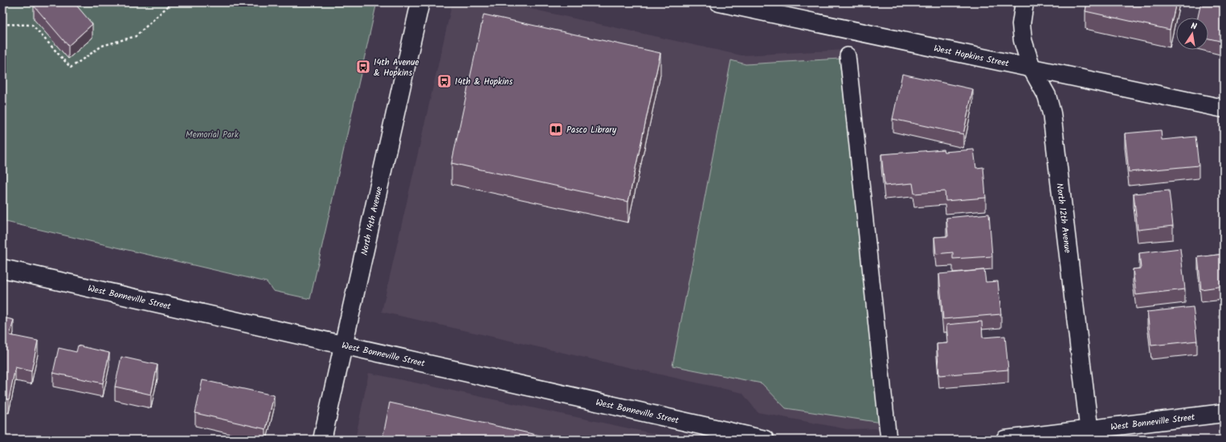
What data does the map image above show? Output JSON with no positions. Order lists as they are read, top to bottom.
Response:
{
  "streets": {
    "street": [
      "West Hopkins Street",
      "North 12th Avenue",
      "North 14th Avenue",
      "West Bonneville Street"
    ]
  },
  "crossings": [
    ["West Hopkins Street", "North 12th Avenue"],
    ["North 12th Avenue", "West Bonneville Street"],
    ["North 14th Avenue", "West Bonneville Street"]
  ],
  "parks": ["Memorial Park"],
  "places": {
    "bus stop": ["14th Avenue & Hopkins", "14th & Hopkins"],
    "library": ["Pasco Library"]
  },
  "north": "top"
}
